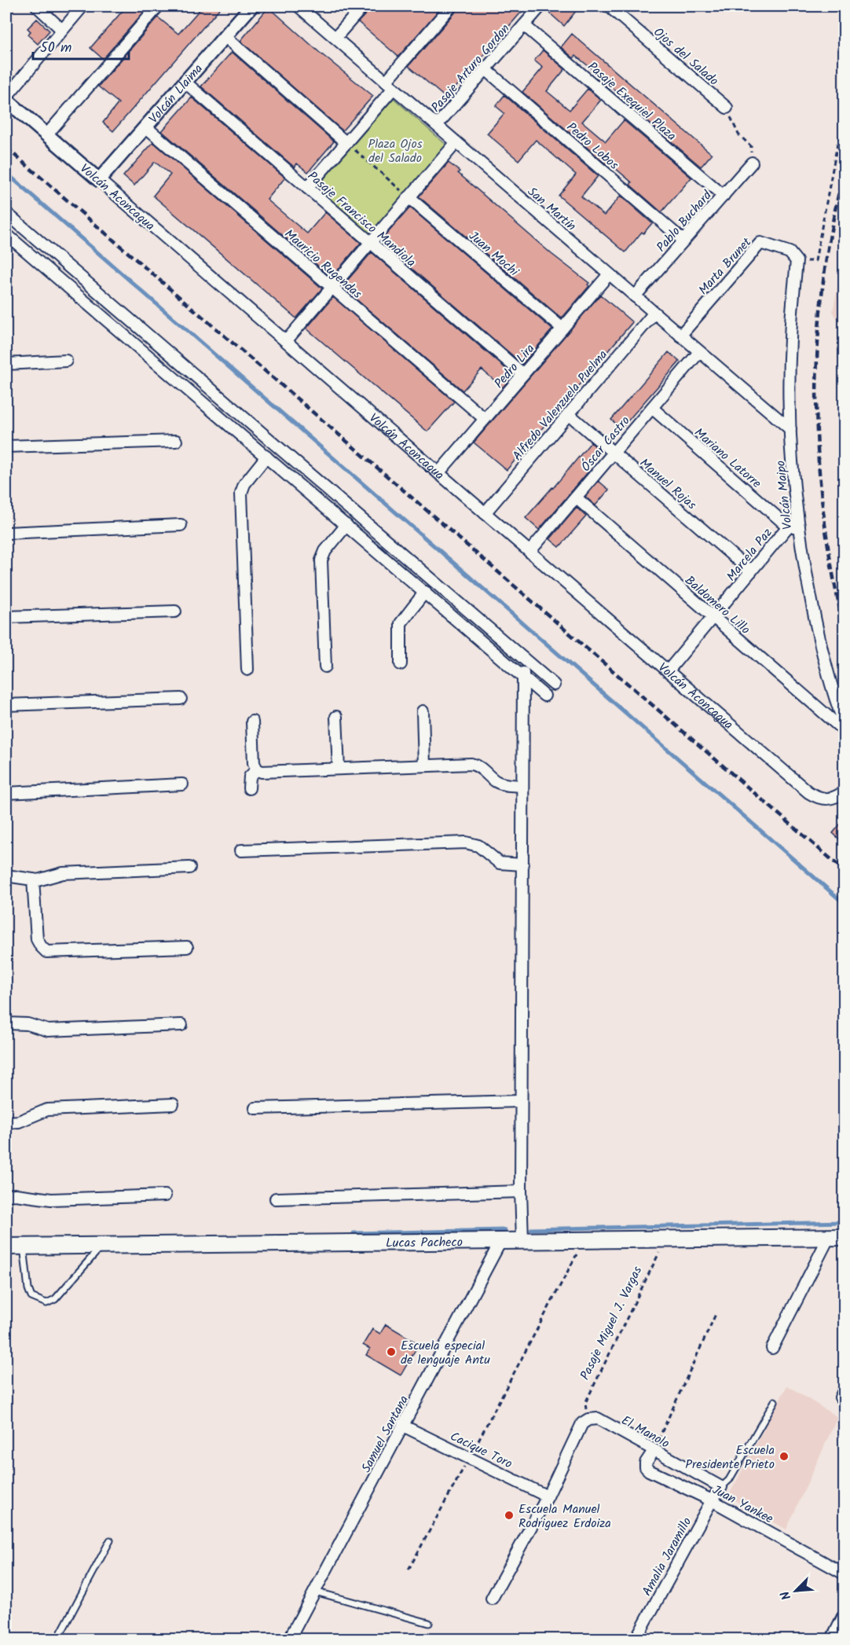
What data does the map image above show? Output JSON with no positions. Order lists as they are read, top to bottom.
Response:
{
  "streets": {
    "main road": ["Lucas Pacheco"],
    "street": [
      "Ojos del Salado",
      "Pasaje Arturo Gordon",
      "Volcán Llaima",
      "Pasaje Exequiel Plaza",
      "Pedro Lobos",
      "Volcán Aconcagua",
      "San Martín",
      "Pasaje Francisco Mandiola",
      "Pablo Buchard",
      "Juan Mochi",
      "Mauricio Rugendas",
      "Marta Brunet",
      "Pedro Lira",
      "Alfredo Valenzuela Puelma",
      "Óscar Castro",
      "Mariano Latorre",
      "Manuel Rojas",
      "Volcán Maipo",
      "Marcela Paz",
      "Baldomero Lillo",
      "El Manolo",
      "Samuel Santana",
      "Cacique Toro",
      "Juan Yankee",
      "Amalia Jaramillo"
    ],
    "path": ["Pasaje Miguel J. Vargas"]
  },
  "crossings": [
    ["Pasaje Arturo Gordon", "Pasaje Exequiel Plaza"],
    ["Pasaje Arturo Gordon", "Pedro Lobos"],
    ["Pasaje Arturo Gordon", "San Martín"],
    ["Volcán Llaima", "Volcán Aconcagua"],
    ["Volcán Llaima", "Pasaje Francisco Mandiola"],
    ["Volcán Llaima", "Mauricio Rugendas"],
    ["Pasaje Exequiel Plaza", "Pablo Buchard"],
    ["Pedro Lobos", "Pablo Buchard"],
    ["Volcán Aconcagua", "Pedro Lira"],
    ["Volcán Aconcagua", "Alfredo Valenzuela Puelma"],
    ["Volcán Aconcagua", "Óscar Castro"],
    ["Volcán Aconcagua", "Marcela Paz"],
    ["San Martín", "Pablo Buchard"],
    ["San Martín", "Marta Brunet"],
    ["San Martín", "Pedro Lira"],
    ["San Martín", "Alfredo Valenzuela Puelma"],
    ["San Martín", "Óscar Castro"],
    ["San Martín", "Volcán Maipo"],
    ["Pasaje Francisco Mandiola", "Pedro Lira"],
    ["Juan Mochi", "Pedro Lira"],
    ["Mauricio Rugendas", "Pedro Lira"],
    ["Marta Brunet", "Volcán Maipo"],
    ["Alfredo Valenzuela Puelma", "Manuel Rojas"],
    ["Óscar Castro", "Mariano Latorre"],
    ["Óscar Castro", "Manuel Rojas"],
    ["Óscar Castro", "Baldomero Lillo"],
    ["Mariano Latorre", "Marcela Paz"],
    ["Manuel Rojas", "Marcela Paz"],
    ["Volcán Maipo", "Marcela Paz"],
    ["Marcela Paz", "Baldomero Lillo"],
    ["Lucas Pacheco", "Pasaje Miguel J. Vargas"],
    ["Lucas Pacheco", "Samuel Santana"],
    ["Pasaje Miguel J. Vargas", "El Manolo"],
    ["El Manolo", "Juan Yankee"],
    ["El Manolo", "Amalia Jaramillo"],
    ["Samuel Santana", "Cacique Toro"],
    ["Juan Yankee", "Amalia Jaramillo"]
  ],
  "parks": ["Plaza Ojos del Salado"],
  "places": ["Escuela especial de lenguaje Antu", "Escuela Presidente Prieto", "Escuela Manuel Rodriguez Erdoiza"],
  "scale_bar": "50 m",
  "north": "bottom left"
}
